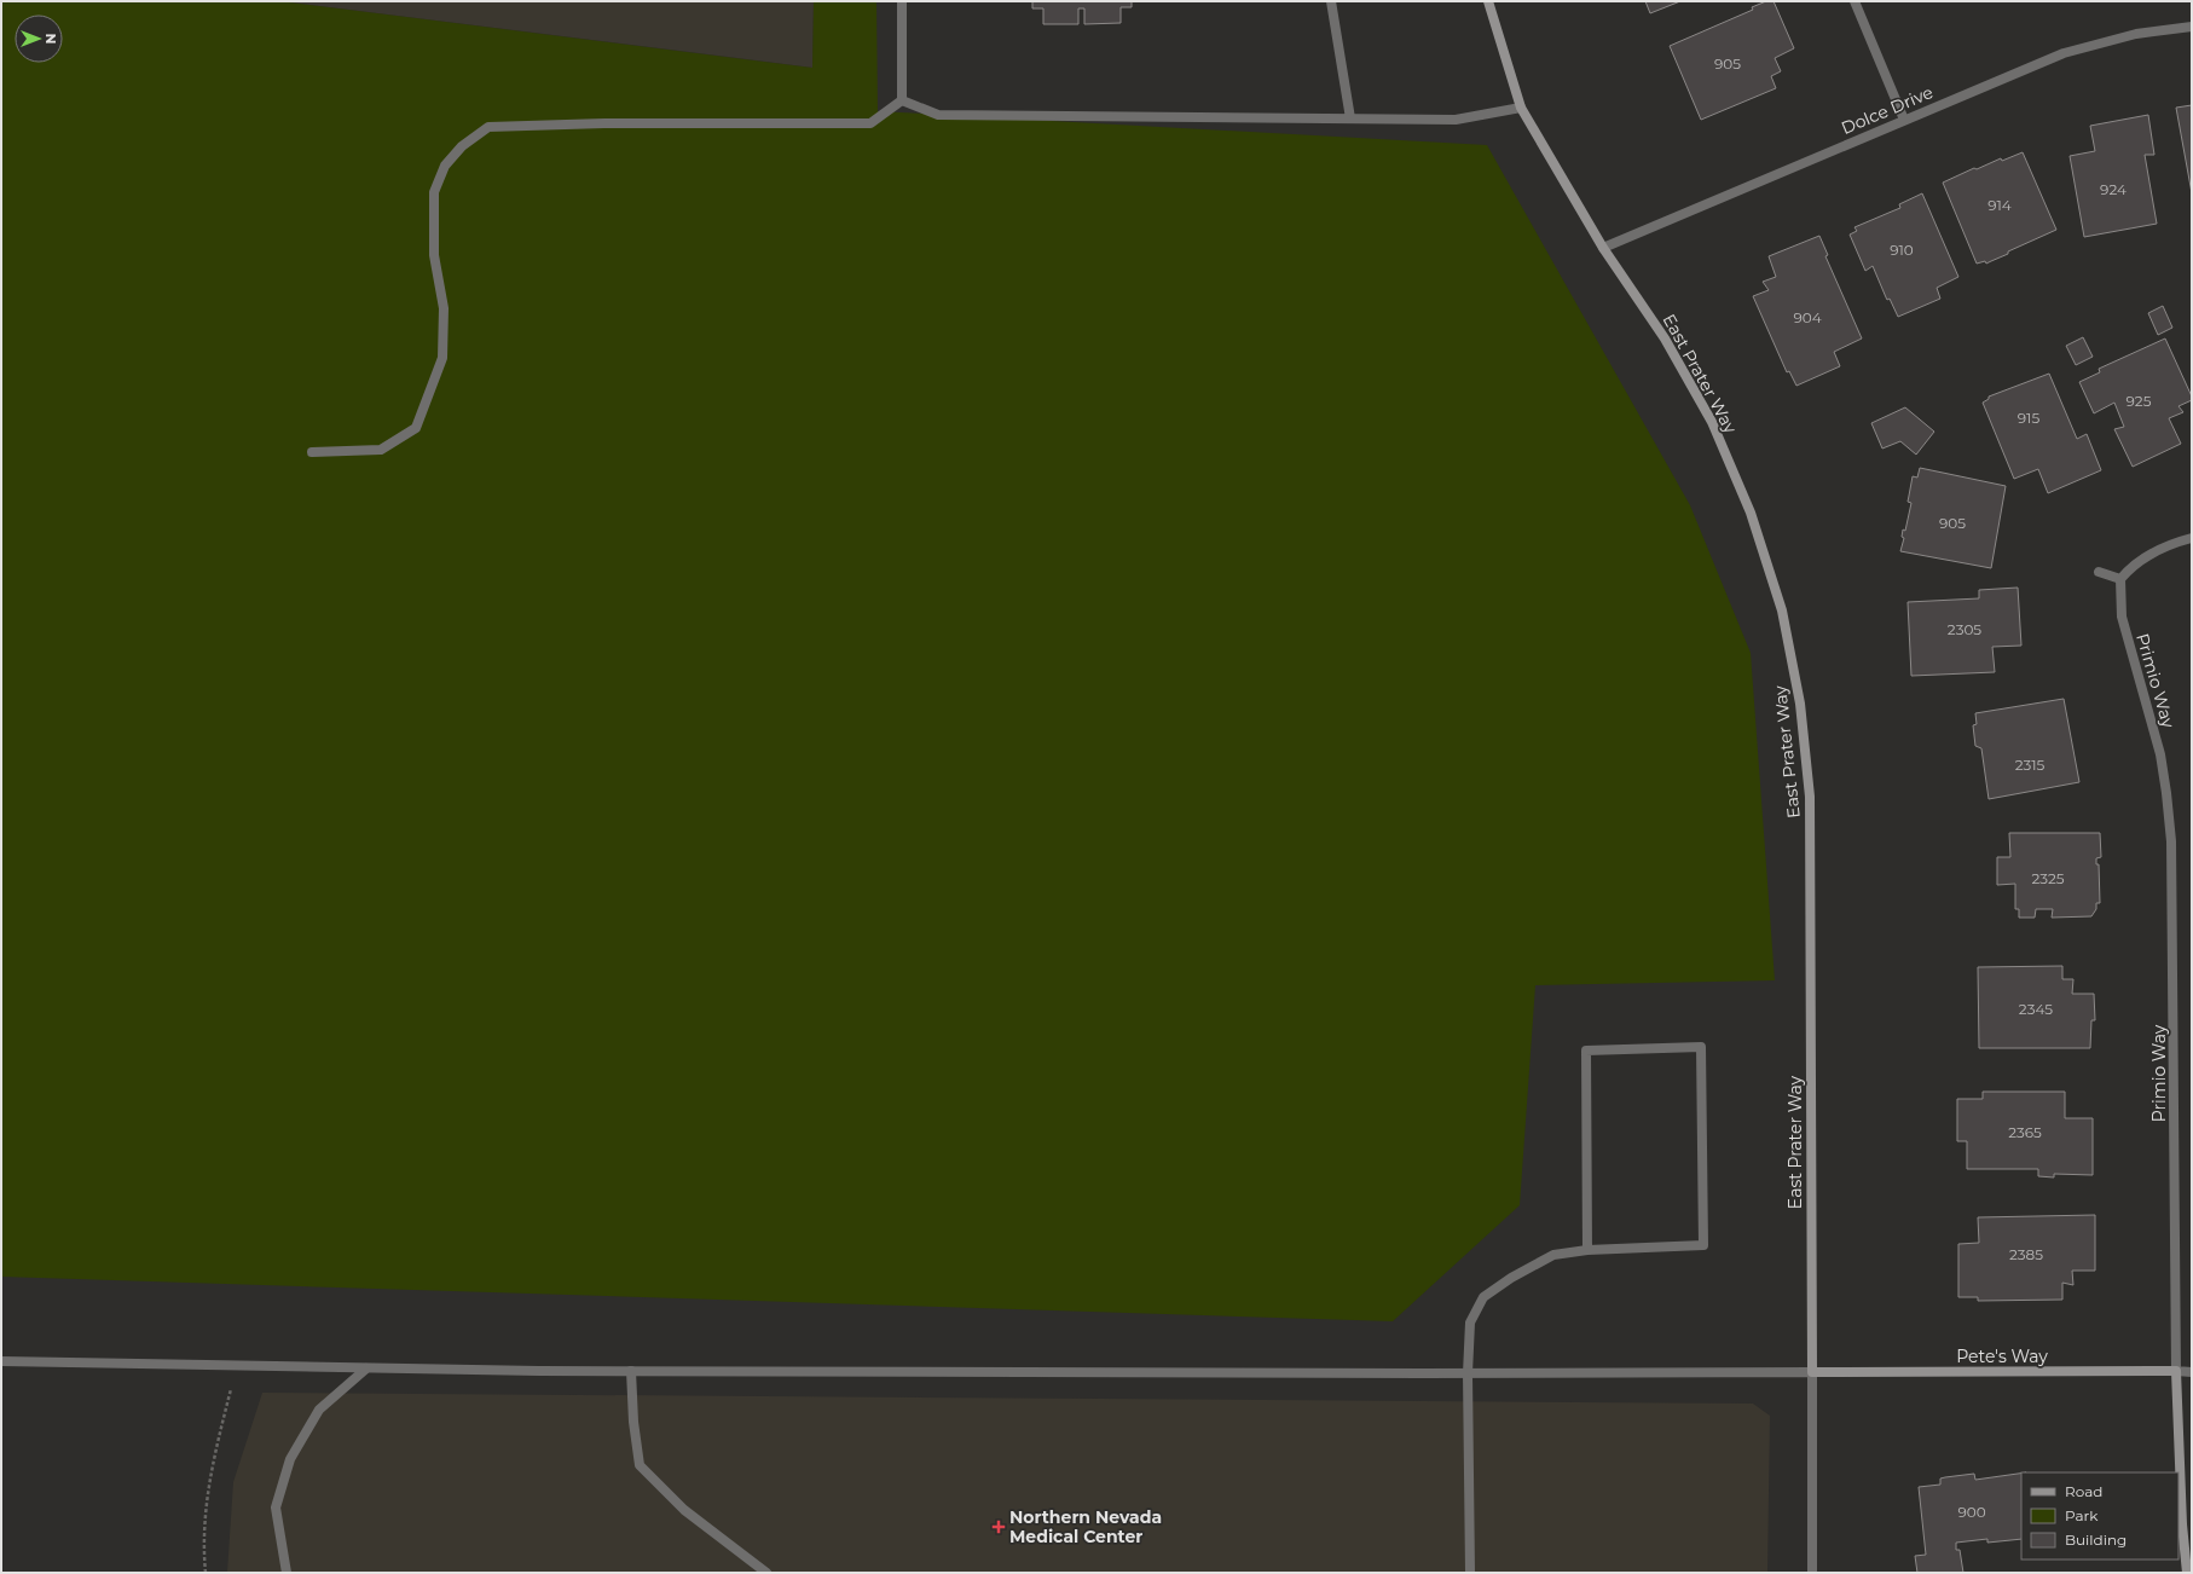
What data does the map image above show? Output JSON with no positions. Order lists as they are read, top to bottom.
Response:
{
  "streets": {
    "street": [
      "Dolce Drive",
      "East Prater Way",
      "Primio Way",
      "Pete's Way"
    ]
  },
  "crossings": [
    ["Dolce Drive", "East Prater Way"],
    ["East Prater Way", "Pete's Way"],
    ["Primio Way", "Pete's Way"]
  ],
  "places": {
    "health": ["Northern Nevada Medical Center"]
  },
  "house_numbers": [
    "905",
    "924",
    "914",
    "910",
    "904",
    "925",
    "915",
    "905",
    "2305",
    "2315",
    "2325",
    "2345",
    "2365",
    "2385",
    "900"
  ],
  "legend": ["Road", "Park", "Building"],
  "north": "right"
}
